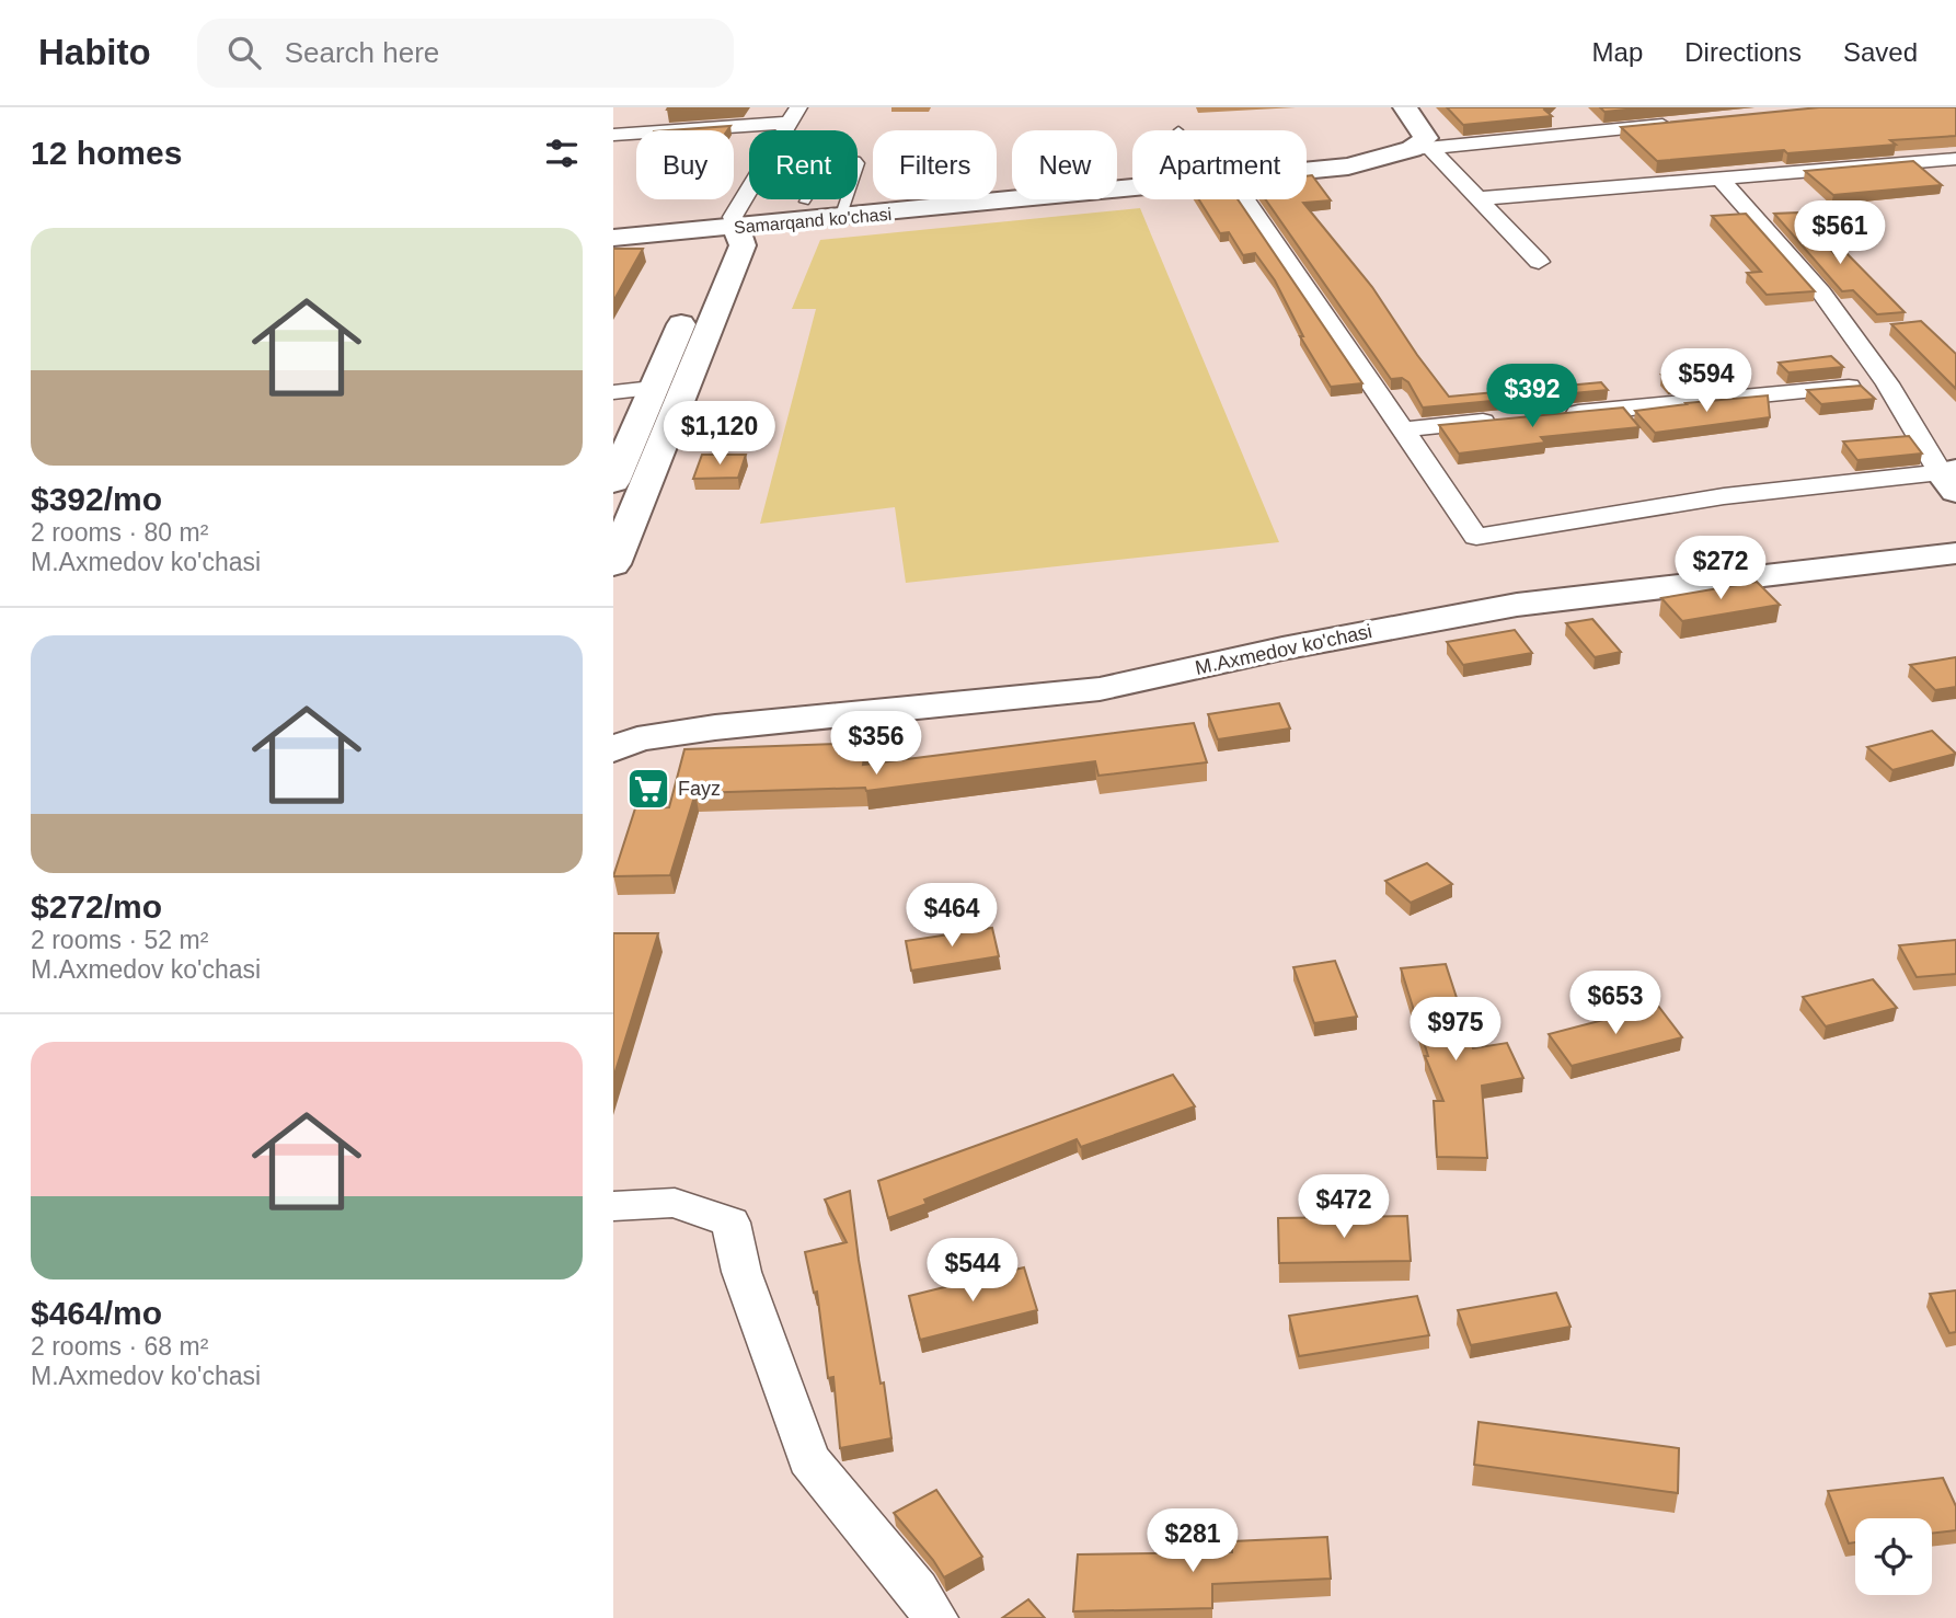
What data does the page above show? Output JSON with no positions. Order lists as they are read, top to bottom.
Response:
{
  "streets": {
    "street": ["Samarqand ko'chasi", "M.Axmedov ko'chasi"]
  },
  "places": {
    "supermarket": ["Fayz"]
  },
  "page": {
    "header": "Habito",
    "search": "Search here",
    "nav": ["Map", "Directions", "Saved"],
    "heading": "12 homes",
    "chip": [
      "Buy",
      "Rent",
      "Filters",
      "New",
      "Apartment"
    ],
    "list": [
      {
        "name": "$392/mo",
        "note": "2 rooms · 80 m² · M.Axmedov ko'chasi"
      },
      {
        "name": "$272/mo",
        "note": "2 rooms · 52 m² · M.Axmedov ko'chasi"
      },
      {
        "name": "$464/mo",
        "note": "2 rooms · 68 m² · M.Axmedov ko'chasi"
      }
    ],
    "price": [
      "$561",
      "$594",
      "$392",
      "$1,120",
      "$272",
      "$356",
      "$464",
      "$653",
      "$975",
      "$472",
      "$544",
      "$281"
    ]
  }
}
